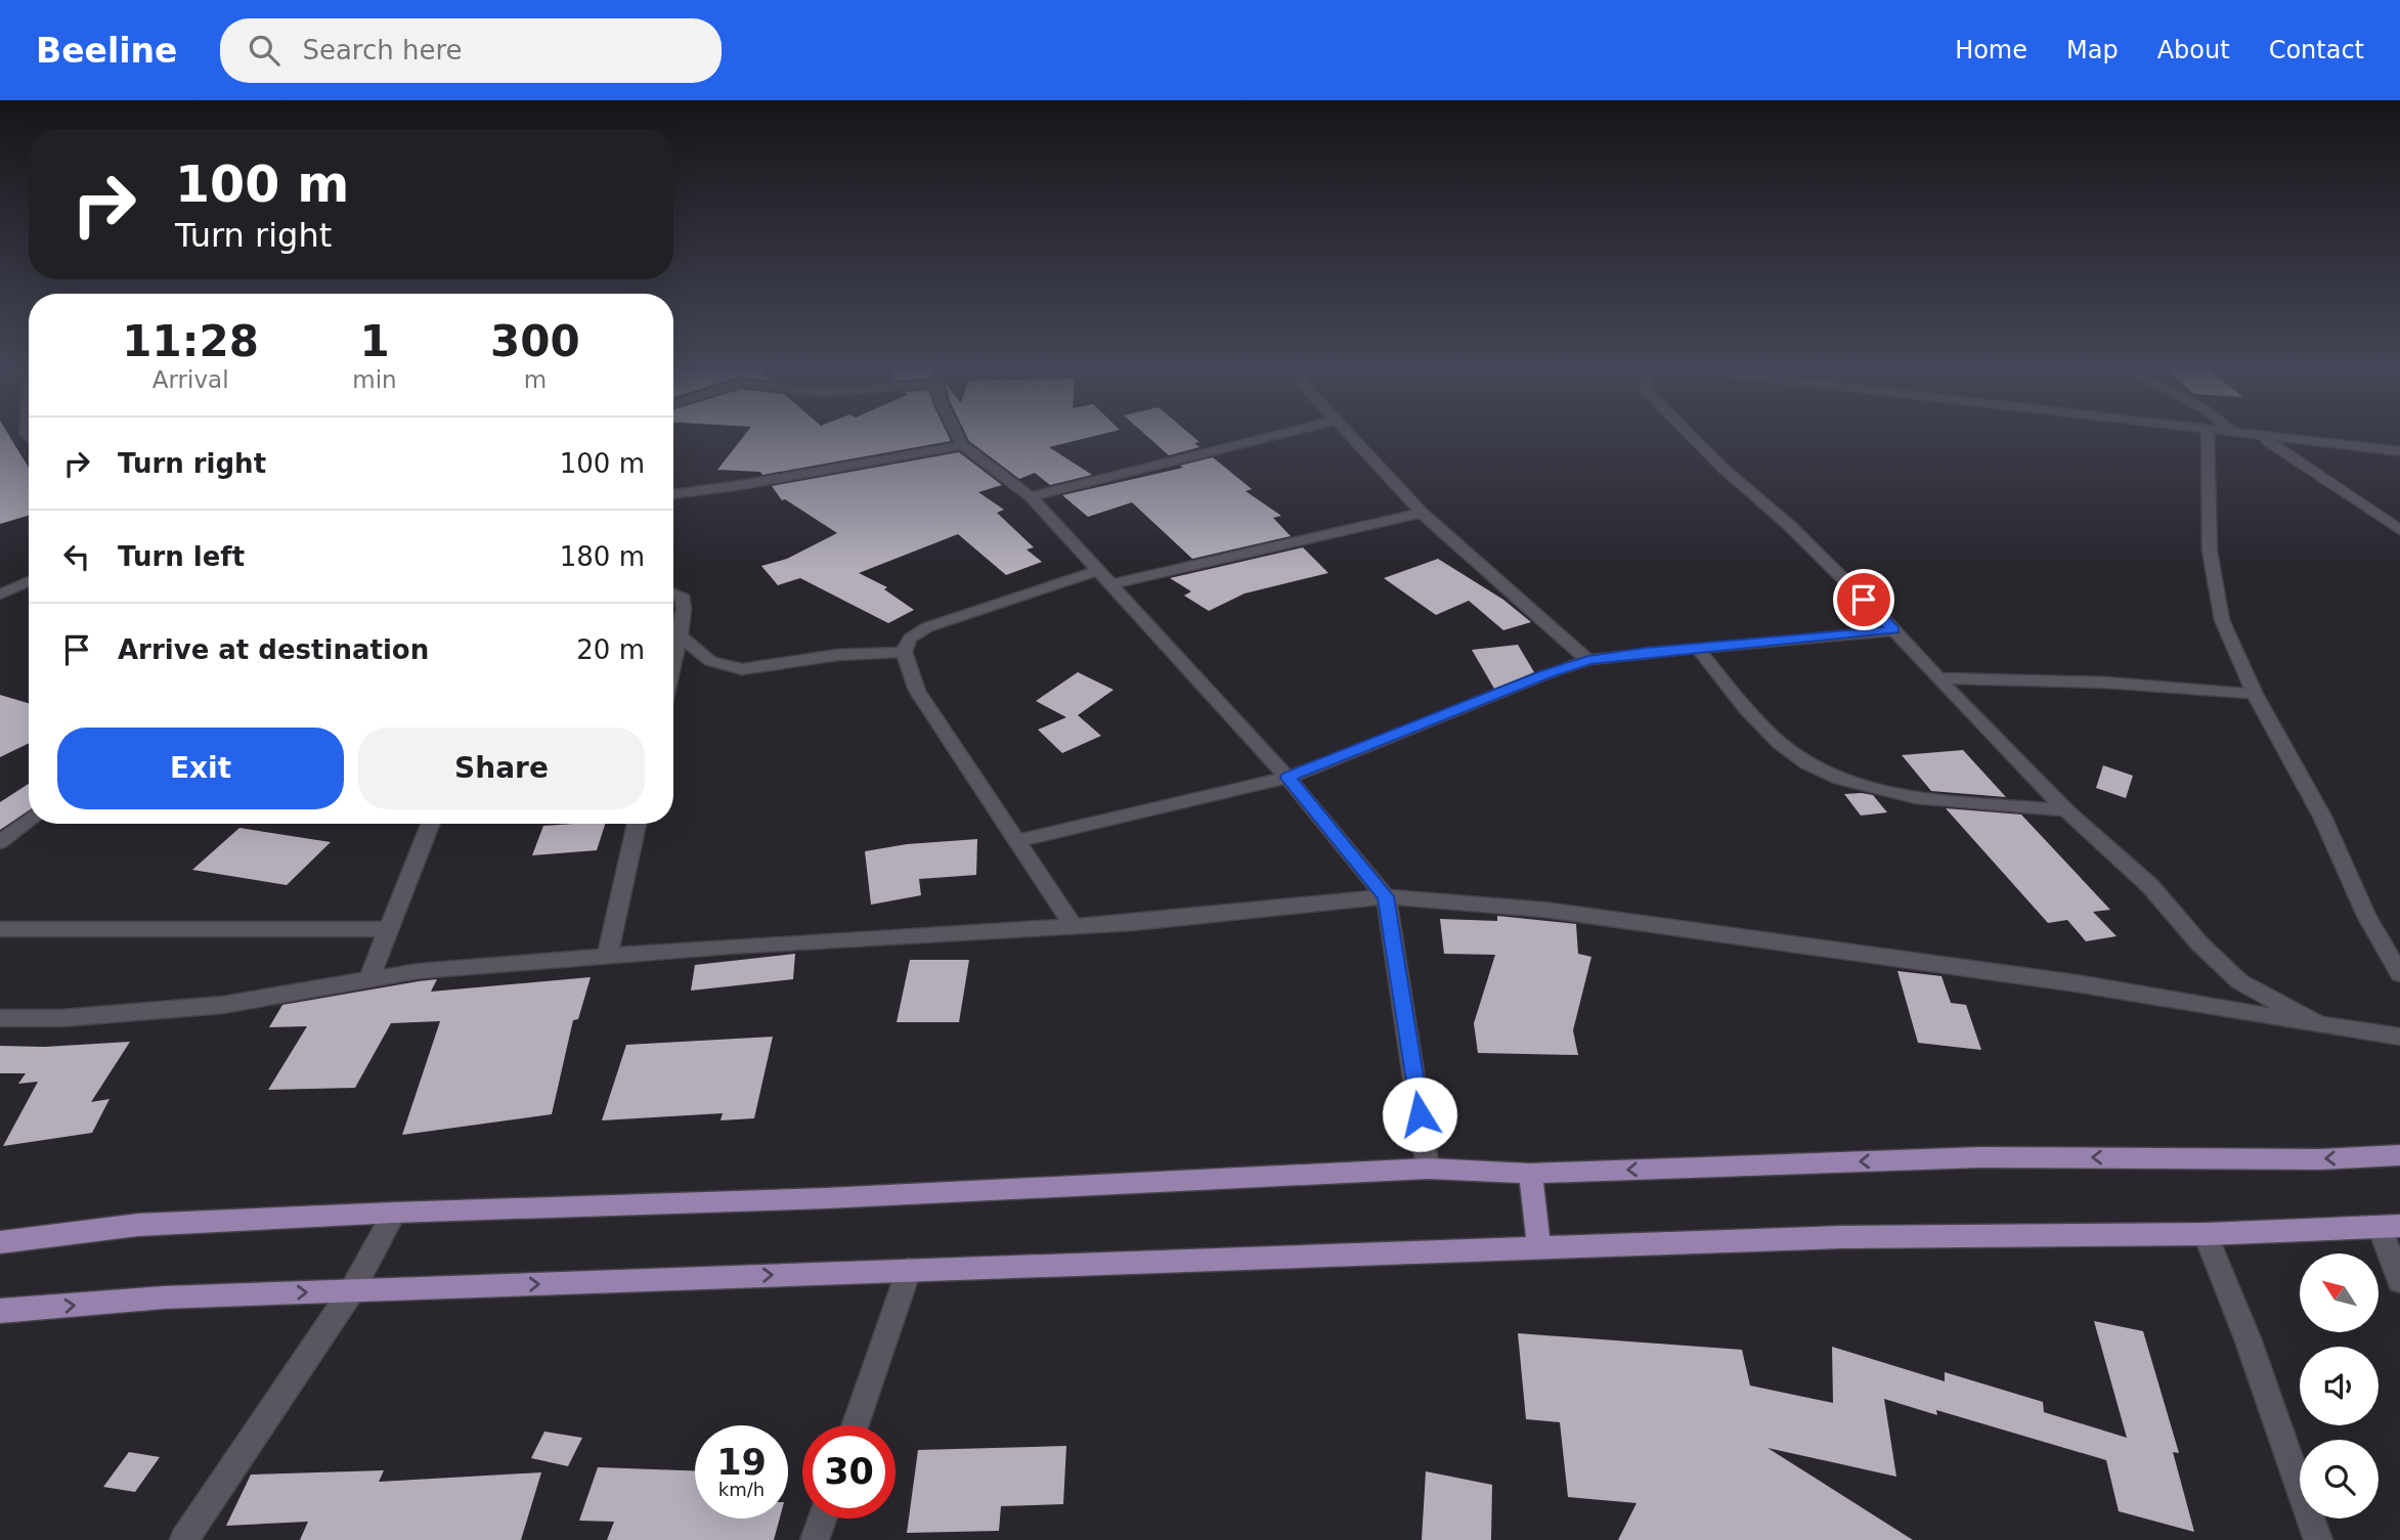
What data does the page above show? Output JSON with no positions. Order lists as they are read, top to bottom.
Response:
{
  "north": "top left",
  "page": {
    "header": "Beeline",
    "search": "Search here",
    "nav": [
      "Home",
      "Map",
      "About",
      "Contact"
    ],
    "turn": ["100 m", "Turn right"],
    "eta": [
      "11:28",
      "Arrival",
      "1",
      "min",
      "300",
      "m"
    ],
    "list": [
      {
        "name": "Turn right",
        "value": "100 m"
      },
      {
        "name": "Turn left",
        "value": "180 m"
      },
      {
        "name": "Arrive at destination",
        "value": "20 m"
      }
    ],
    "buttons": ["Exit", "Share"],
    "speed": "19 km/h",
    "limit": "30"
  }
}
